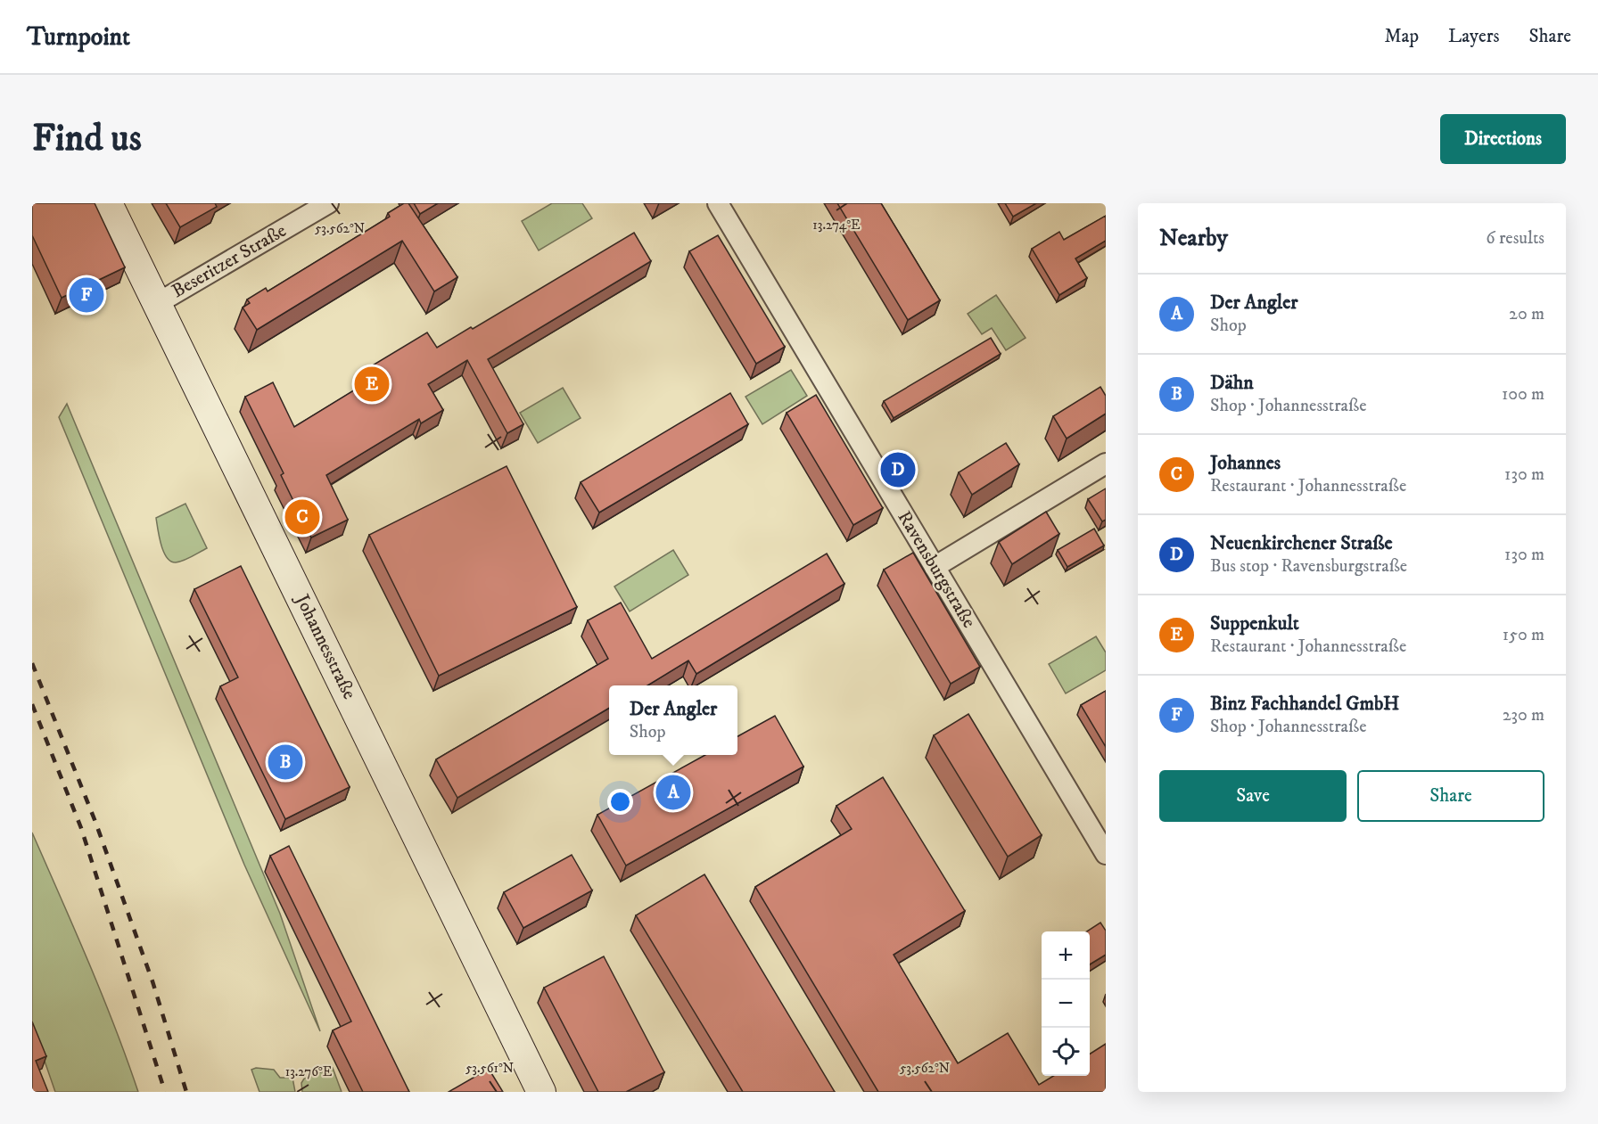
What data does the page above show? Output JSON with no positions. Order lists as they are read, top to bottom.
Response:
{
  "streets": {
    "main road": ["Johannesstraße"],
    "street": ["Beseritzer Straße", "Ravensburgstraße"]
  },
  "crossings": [
    ["Beseritzer Straße", "Johannesstraße"]
  ],
  "page": {
    "header": "Turnpoint",
    "nav": ["Map", "Layers", "Share"],
    "buttons": [
      "Directions",
      ["Save", "Share"]
    ],
    "title": "Find us",
    "heading": ["Nearby", "6 results"],
    "list": [
      {
        "mark": "A",
        "name": "Der Angler",
        "note": "Shop",
        "value": "20 m"
      },
      {
        "mark": "B",
        "name": "Dähn",
        "note": "Shop · Johannesstraße",
        "value": "100 m"
      },
      {
        "mark": "C",
        "name": "Johannes",
        "note": "Restaurant · Johannesstraße",
        "value": "130 m"
      },
      {
        "mark": "D",
        "name": "Neuenkirchener Straße",
        "note": "Bus stop · Ravensburgstraße",
        "value": "130 m"
      },
      {
        "mark": "E",
        "name": "Suppenkult",
        "note": "Restaurant · Johannesstraße",
        "value": "150 m"
      },
      {
        "mark": "F",
        "name": "Binz Fachhandel GmbH",
        "note": "Shop · Johannesstraße",
        "value": "230 m"
      }
    ],
    "pins": [
      "F",
      "E",
      "D",
      "C",
      "B",
      "A"
    ],
    "popup": ["Der Angler", "Shop"],
    "map_buttons": ["+", "−"]
  },
  "coordinates": [
    "13.274°E",
    "53.562°N",
    "53.561°N",
    "13.276°E"
  ]
}
